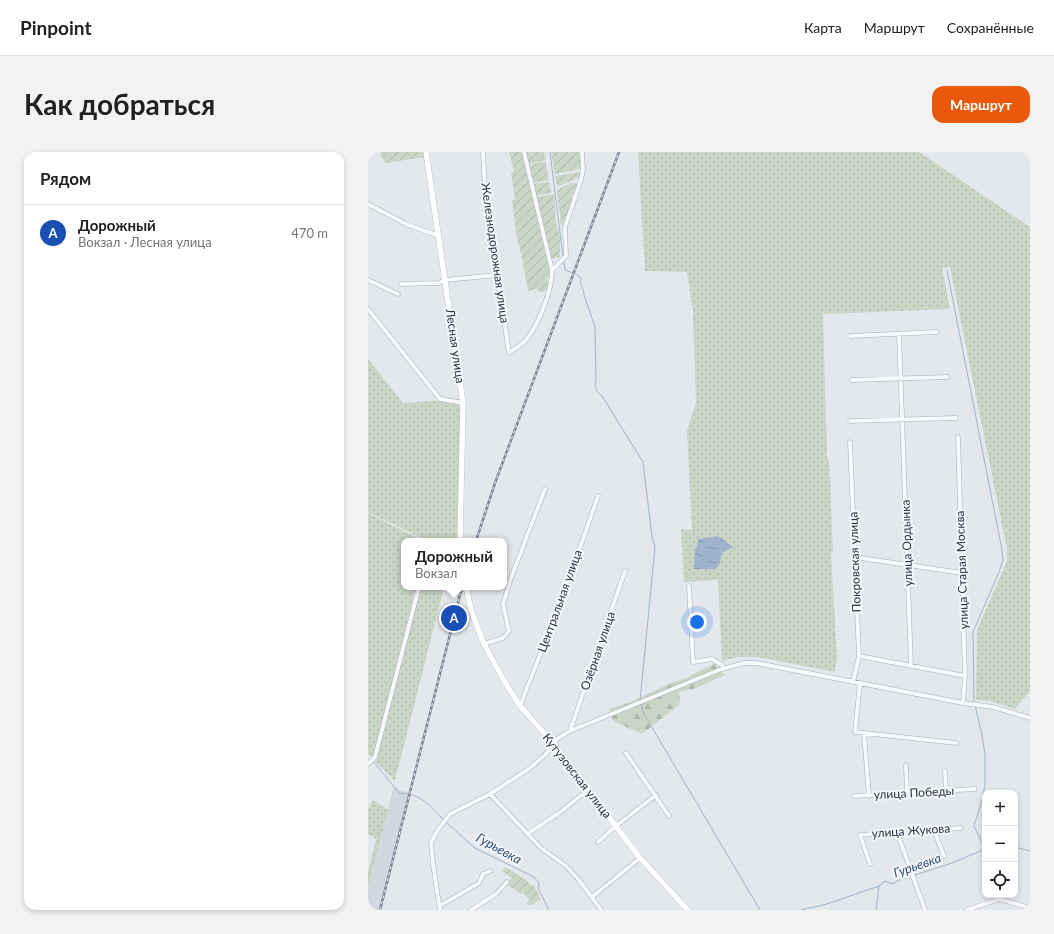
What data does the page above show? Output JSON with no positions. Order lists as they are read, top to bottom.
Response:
{
  "streets": {
    "street": [
      "Железнодорожная улица",
      "Лесная улица",
      "улица Ордынка",
      "Покровская улица",
      "улица Старая Москва",
      "Центральная улица",
      "Озёрная улица",
      "Кутузовская улица",
      "улица Победы",
      "улица Жукова"
    ]
  },
  "crossings": [
    ["Центральная улица", "Кутузовская улица"]
  ],
  "water": ["Гурьевка"],
  "page": {
    "header": "Pinpoint",
    "nav": ["Карта", "Маршрут", "Сохранённые"],
    "buttons": "Маршрут",
    "title": "Как добраться",
    "heading": "Рядом",
    "list": [
      {
        "mark": "A",
        "name": "Дорожный",
        "note": "Вокзал · Лесная улица",
        "value": "470 m"
      }
    ],
    "popup": ["Дорожный", "Вокзал"],
    "pins": "A",
    "map_buttons": ["+", "−"]
  }
}
